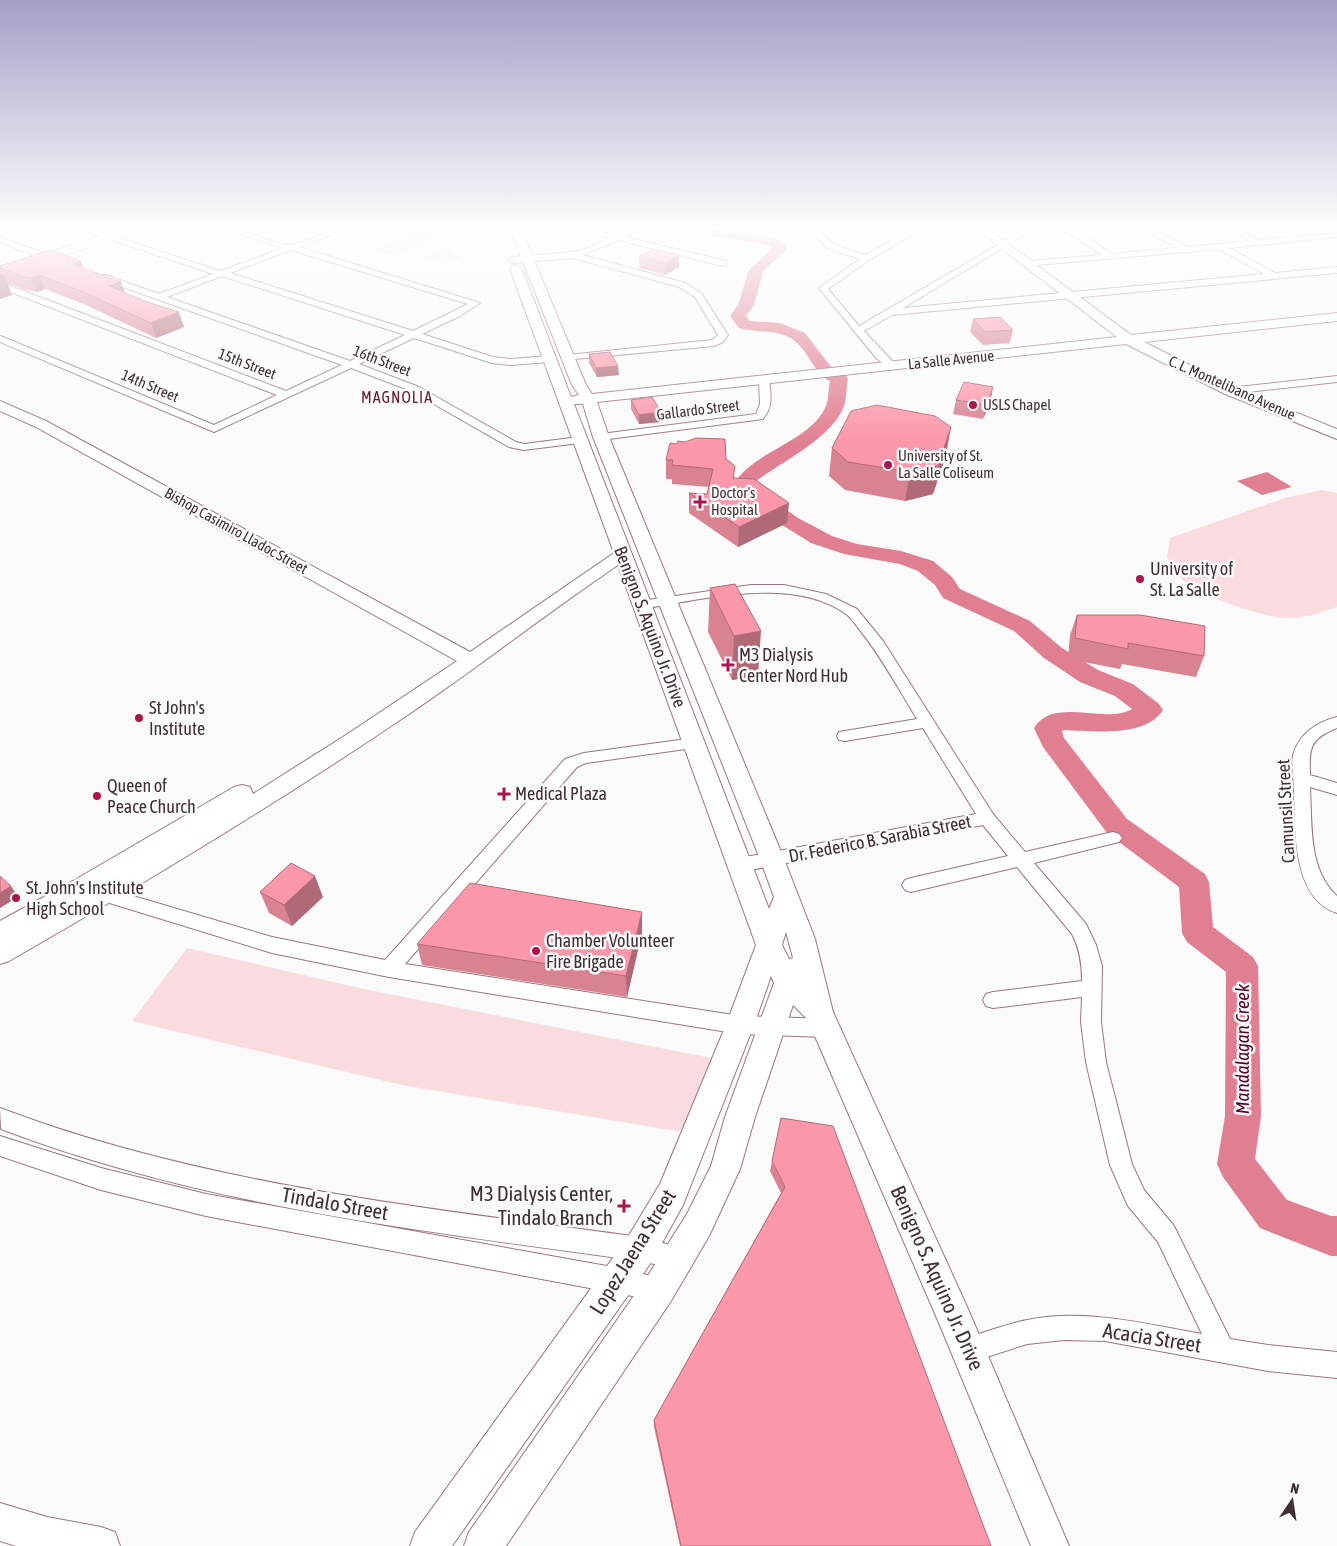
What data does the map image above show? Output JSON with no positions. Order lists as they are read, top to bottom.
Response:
{
  "streets": {
    "main road": [
      "La Salle Avenue",
      "C. L. Montelibano Avenue",
      "Bishop Casimiro Lladoc Street",
      "Benigno S. Aquino Jr. Drive",
      "Lopez Jaena Street"
    ],
    "street": [
      "16th Street",
      "15th Street",
      "14th Street",
      "Gallardo Street",
      "Camunsil Street",
      "Dr. Federico B. Sarabia Street",
      "Tindalo Street",
      "Acacia Street"
    ]
  },
  "crossings": [
    ["La Salle Avenue", "C. L. Montelibano Avenue"],
    ["La Salle Avenue", "Gallardo Street"],
    ["La Salle Avenue", "Benigno S. Aquino Jr. Drive"],
    ["16th Street", "14th Street"],
    ["16th Street", "Benigno S. Aquino Jr. Drive"],
    ["15th Street", "14th Street"],
    ["Gallardo Street", "Benigno S. Aquino Jr. Drive"],
    ["Benigno S. Aquino Jr. Drive", "Dr. Federico B. Sarabia Street"],
    ["Benigno S. Aquino Jr. Drive", "Lopez Jaena Street"],
    ["Benigno S. Aquino Jr. Drive", "Acacia Street"],
    ["Tindalo Street", "Lopez Jaena Street"]
  ],
  "districts": ["MAGNOLIA"],
  "water": ["Mandalagan Creek"],
  "places": {
    "other": [
      "USLS Chapel",
      "University of St. La Salle Coliseum",
      "University of St. La Salle",
      "St John's Institute",
      "Queen of Peace Church",
      "St. John's Institute High School",
      "Chamber Volunteer Fire Brigade"
    ],
    "health": [
      "Doctor's Hospital",
      "M3 Dialysis Center Nord Hub",
      "Medical Plaza",
      "M3 Dialysis Center, Tindalo Branch"
    ]
  },
  "north": "top"
}
